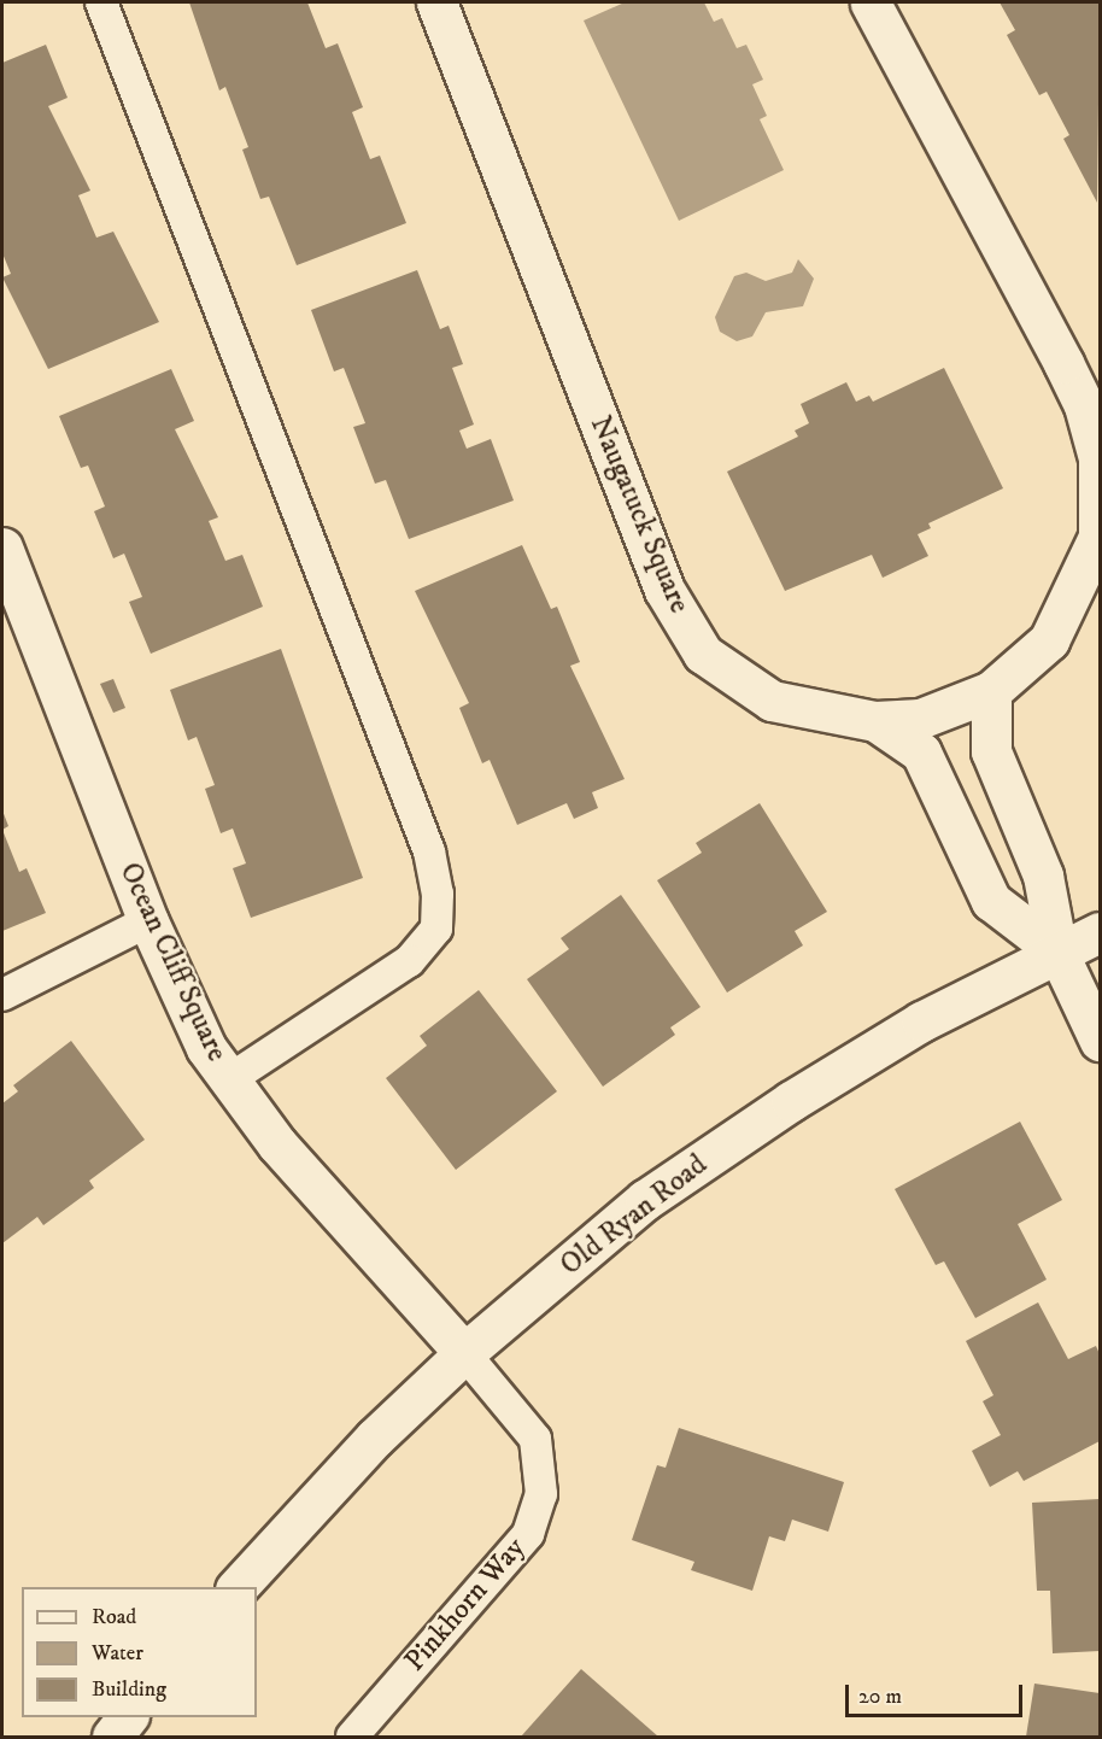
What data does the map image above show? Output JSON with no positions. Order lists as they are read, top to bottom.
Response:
{
  "streets": {
    "street": ["Naugatuck Square", "Ocean Cliff Square", "Old Ryan Road"],
    "lane": ["Pinkhorn Way"]
  },
  "crossings": [
    ["Ocean Cliff Square", "Old Ryan Road"],
    ["Ocean Cliff Square", "Pinkhorn Way"],
    ["Old Ryan Road", "Pinkhorn Way"]
  ],
  "legend": ["Road", "Water", "Building"],
  "scale_bar": "20 m"
}
